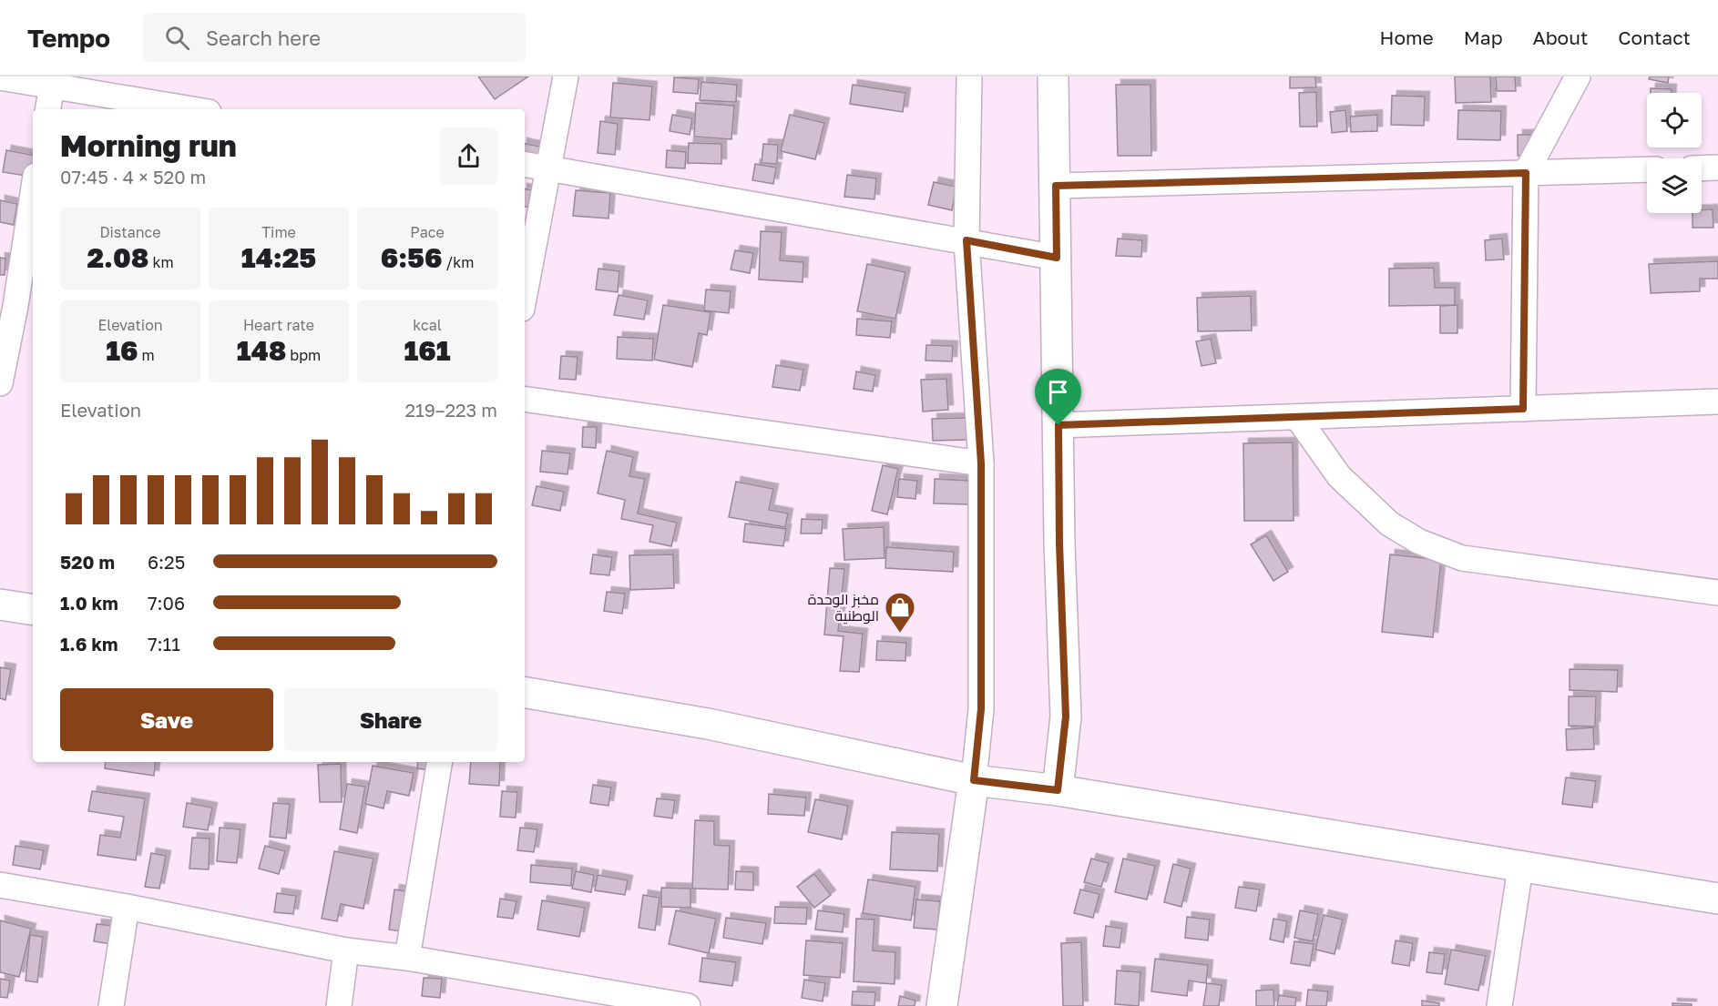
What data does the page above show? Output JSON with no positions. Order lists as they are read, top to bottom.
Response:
{
  "places": {
    "shop": ["مخبز الوحدة الوطنية"]
  },
  "page": {
    "header": "Tempo",
    "search": "Search here",
    "nav": [
      "Home",
      "Map",
      "About",
      "Contact"
    ],
    "heading": ["Morning run", "07:45 · 4 × 520 m"],
    "stats": [
      ["Distance", "2.08 km"],
      ["Time", "14:25"],
      ["Pace", "6:56 /km"],
      ["Elevation", "16 m"],
      ["Heart rate", "148 bpm"],
      ["kcal", "161"]
    ],
    "chart": ["Elevation", "219–223 m"],
    "list": [
      {
        "name": "520 m",
        "note": "6:25"
      },
      {
        "name": "1.0 km",
        "note": "7:06"
      },
      {
        "name": "1.6 km",
        "note": "7:11"
      }
    ],
    "buttons": ["Save", "Share"]
  }
}
